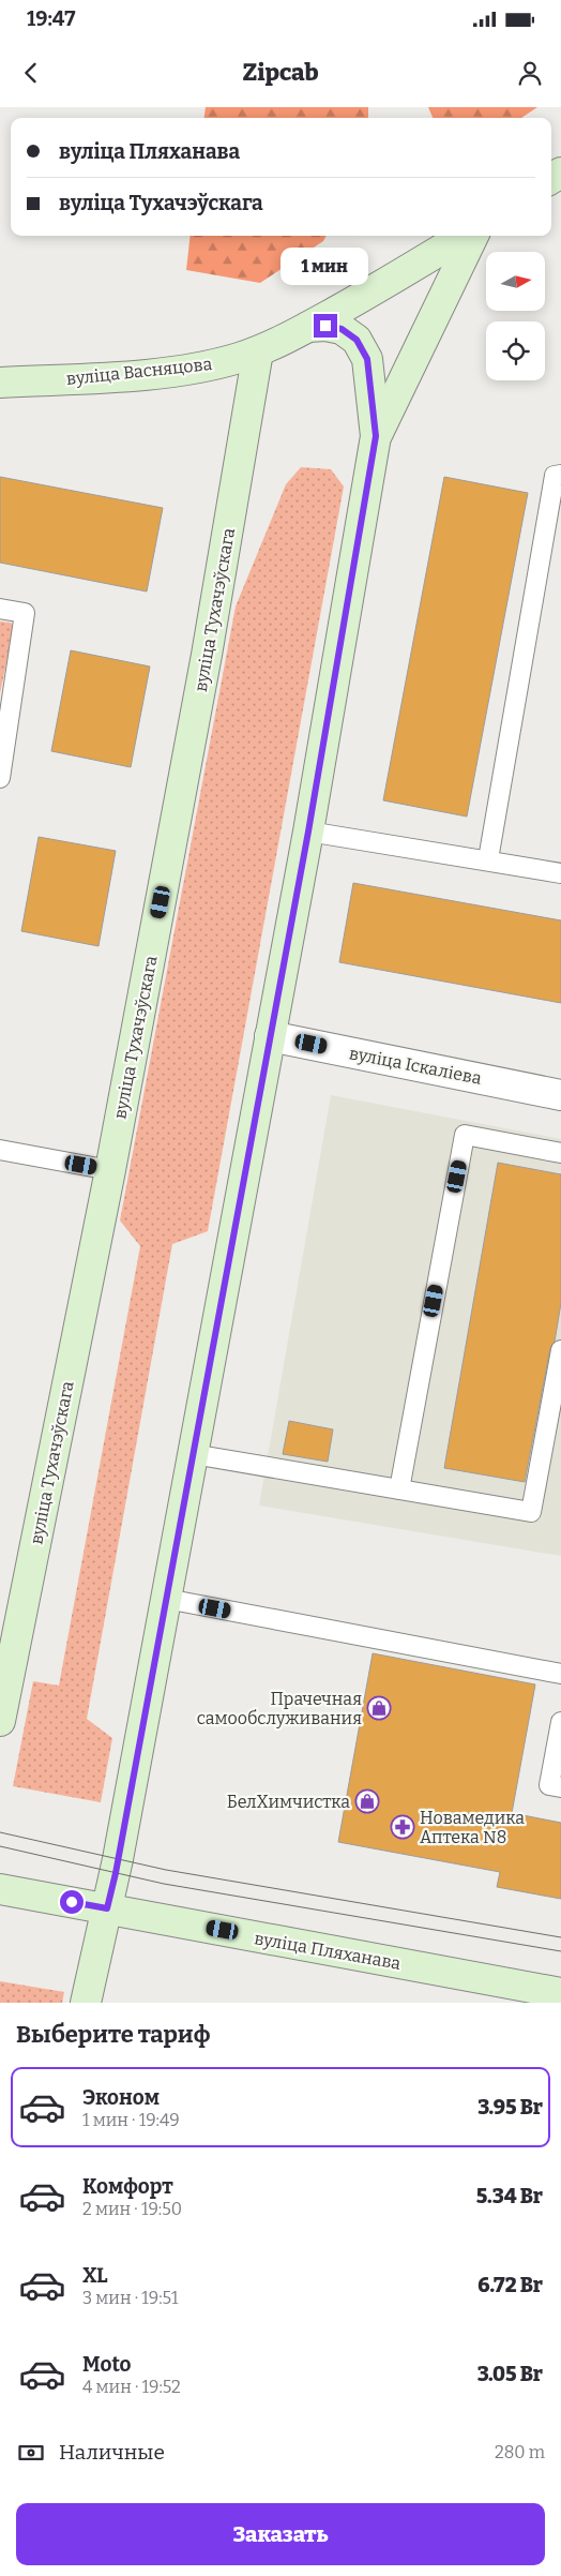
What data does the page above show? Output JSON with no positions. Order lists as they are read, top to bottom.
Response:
{
  "streets": {
    "street": [
      "вуліца Васняцова",
      "вуліца Тухачэўскага",
      "вуліца Іскаліева",
      "вуліца Пляханава"
    ]
  },
  "crossings": [
    ["вуліца Васняцова", "вуліца Тухачэўскага"]
  ],
  "places": {
    "shop": ["Прачечная самообслуживания", "БелХимчистка"],
    "pharmacy": ["Новамедика Аптека N8"]
  },
  "north": "right",
  "page": {
    "status": "19:47",
    "header": "Zipcab",
    "banner": ["вуліца Пляханава", "вуліца Тухачэўскага"],
    "bubble": "1 мин",
    "heading": "Выберите тариф",
    "list": [
      {
        "name": "Эконом",
        "note": "1 мин · 19:49",
        "value": "3.95 Br"
      },
      {
        "name": "Комфорт",
        "note": "2 мин · 19:50",
        "value": "5.34 Br"
      },
      {
        "name": "XL",
        "note": "3 мин · 19:51",
        "value": "6.72 Br"
      },
      {
        "name": "Moto",
        "note": "4 мин · 19:52",
        "value": "3.05 Br"
      }
    ],
    "pay": ["Наличные", "280 m"],
    "buttons": "Заказать"
  }
}
